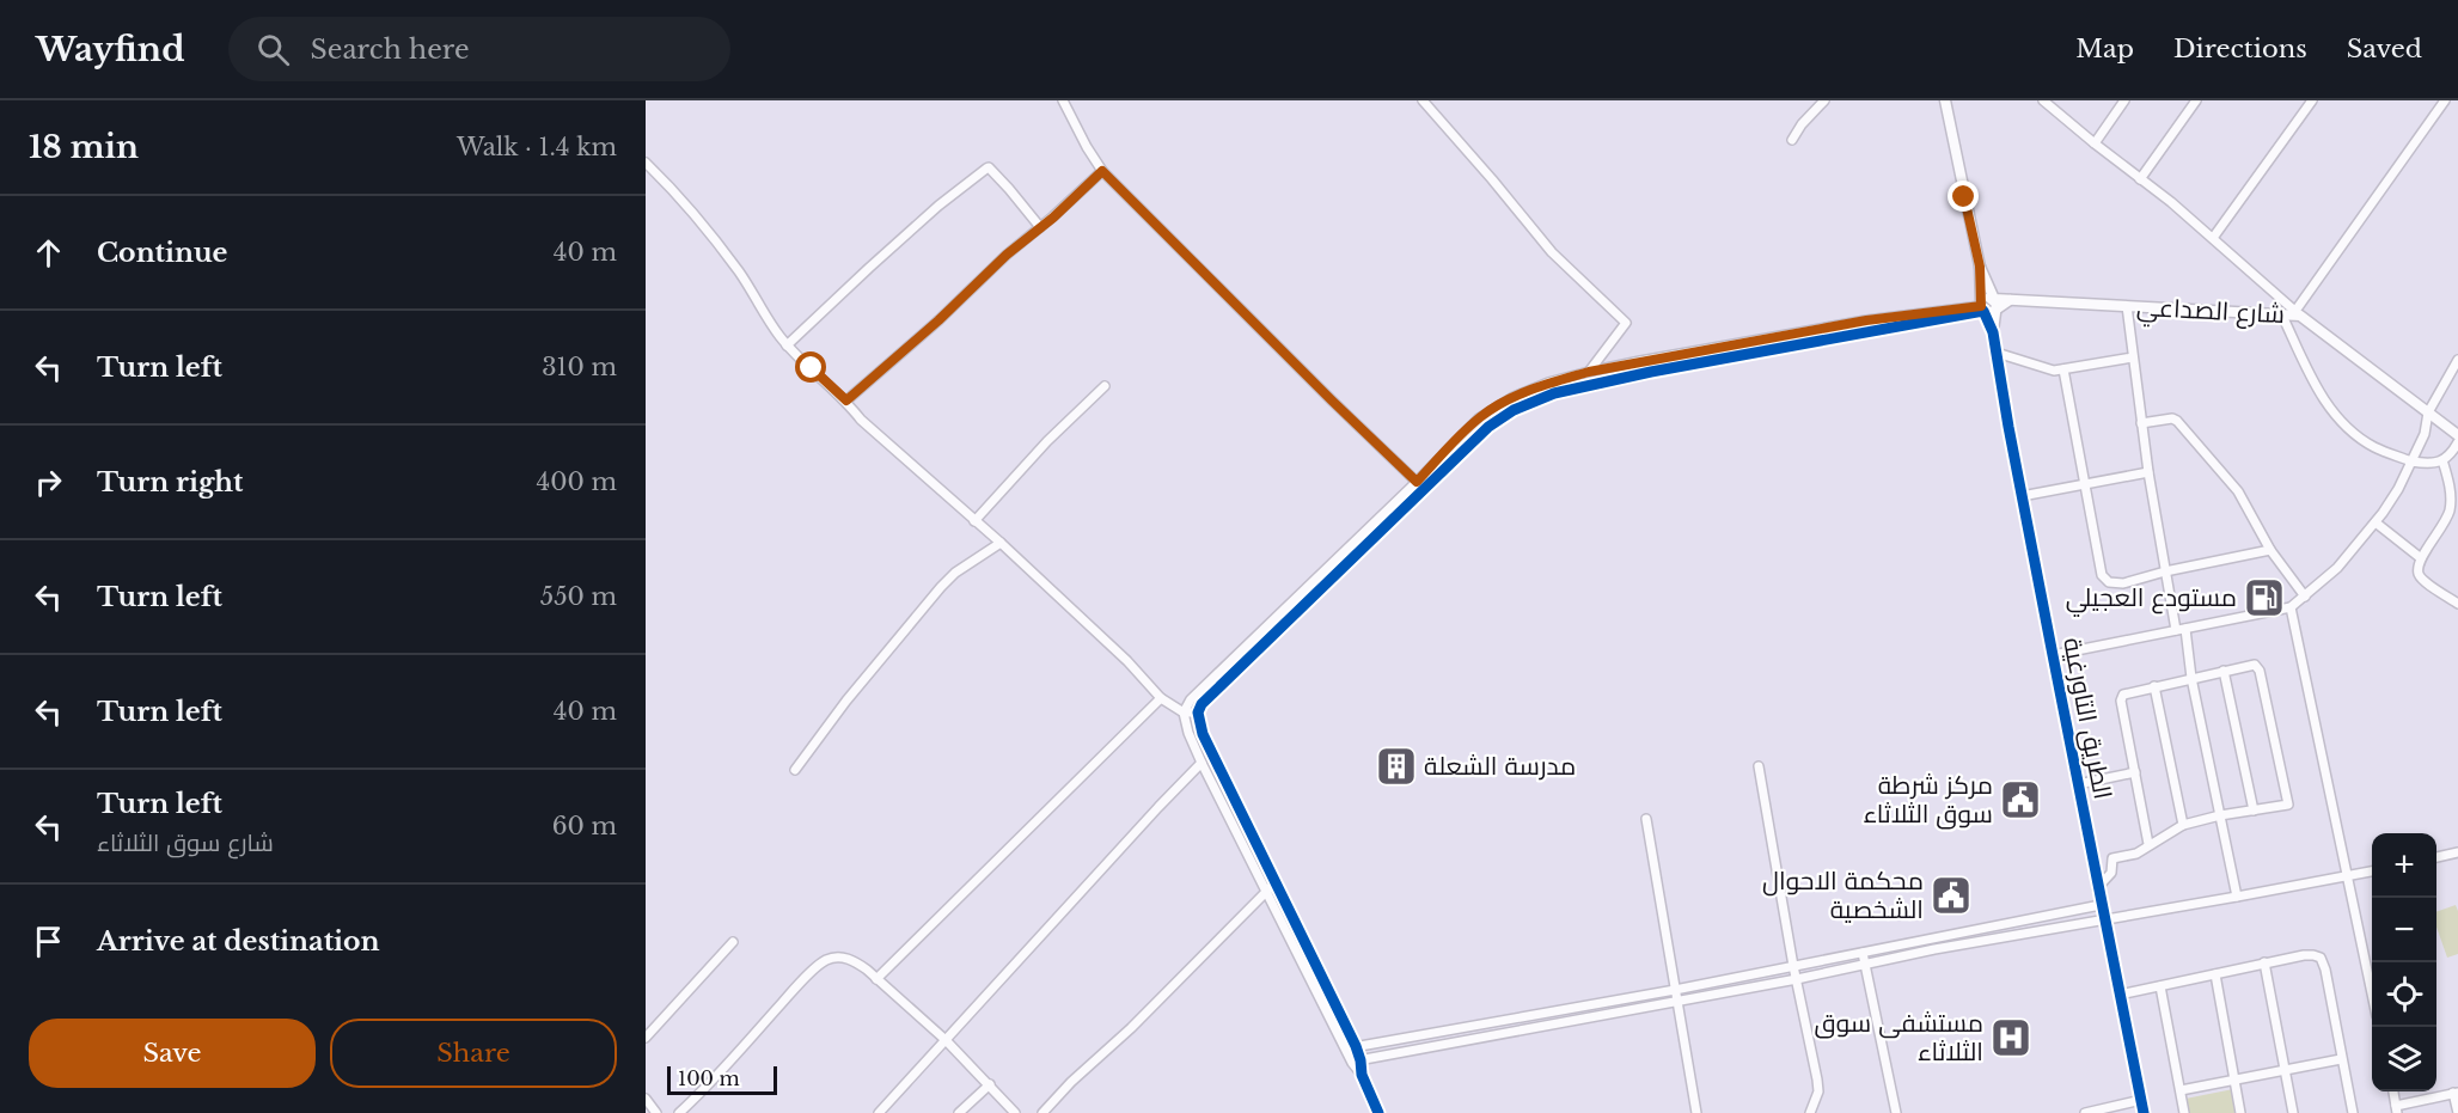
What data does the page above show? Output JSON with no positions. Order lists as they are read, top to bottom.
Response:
{
  "streets": {
    "street": ["شارع الصداعي", "الطريق التاورغية"]
  },
  "places": {
    "fuel station": ["مستودع العجيلي"],
    "building": ["مدرسة الشعلة"],
    "public building": ["مركز شرطة سوق الثلاثاء", "محكمة الاحوال الشخصية"],
    "hospital": ["مستشفى سوق الثلاثاء"]
  },
  "scale_bar": "100 m",
  "page": {
    "header": "Wayfind",
    "search": "Search here",
    "nav": ["Map", "Directions", "Saved"],
    "heading": ["18 min", "Walk · 1.4 km"],
    "list": [
      ["Continue", "40 m"],
      ["Turn left", "310 m"],
      ["Turn right", "400 m"],
      ["Turn left", "550 m"],
      ["Turn left", "40 m"],
      ["Turn left", "شارع سوق الثلاثاء", "60 m"],
      "Arrive at destination"
    ],
    "map_buttons": ["+", "−"],
    "buttons": ["Save", "Share"],
    "scale": "100 m"
  }
}
